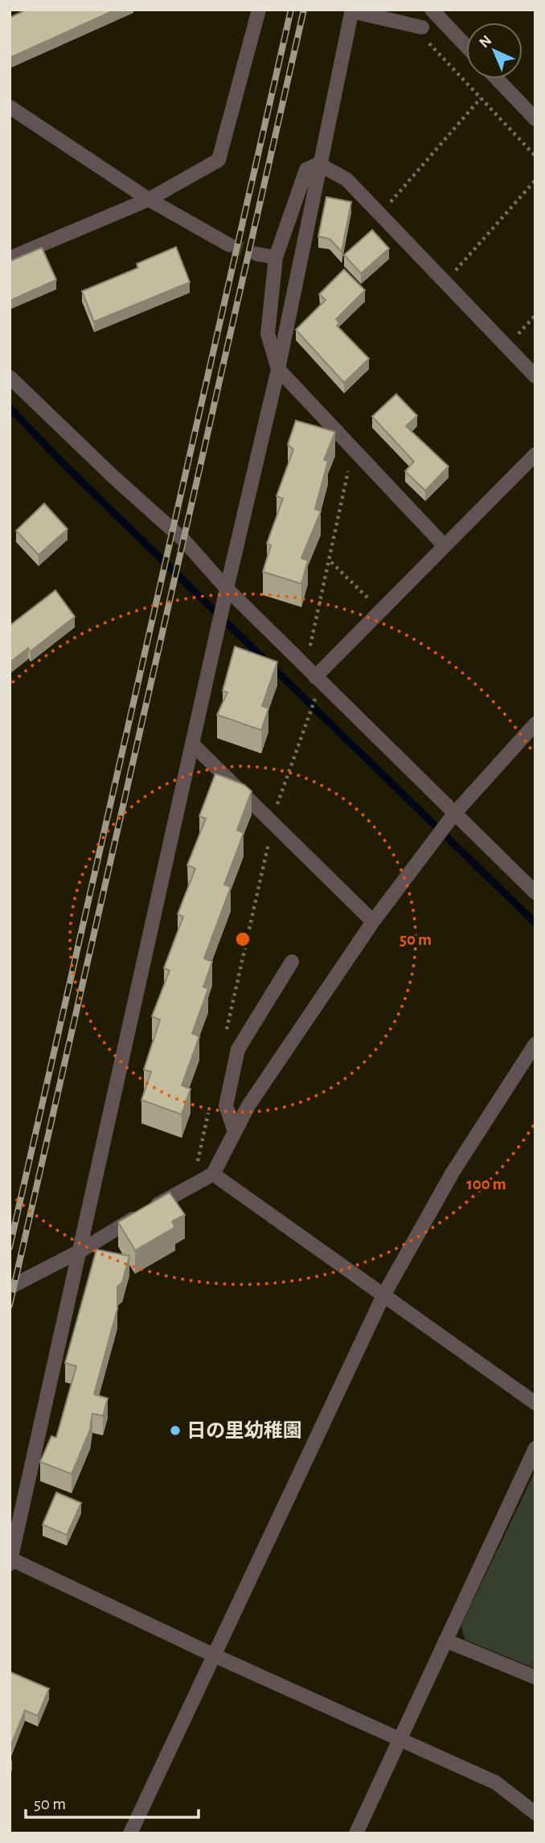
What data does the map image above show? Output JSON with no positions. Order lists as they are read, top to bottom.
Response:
{
  "places": ["日の里幼稚園"],
  "scale_bar": "50 m",
  "north": "top left",
  "rings": ["50 m", "100 m"]
}
